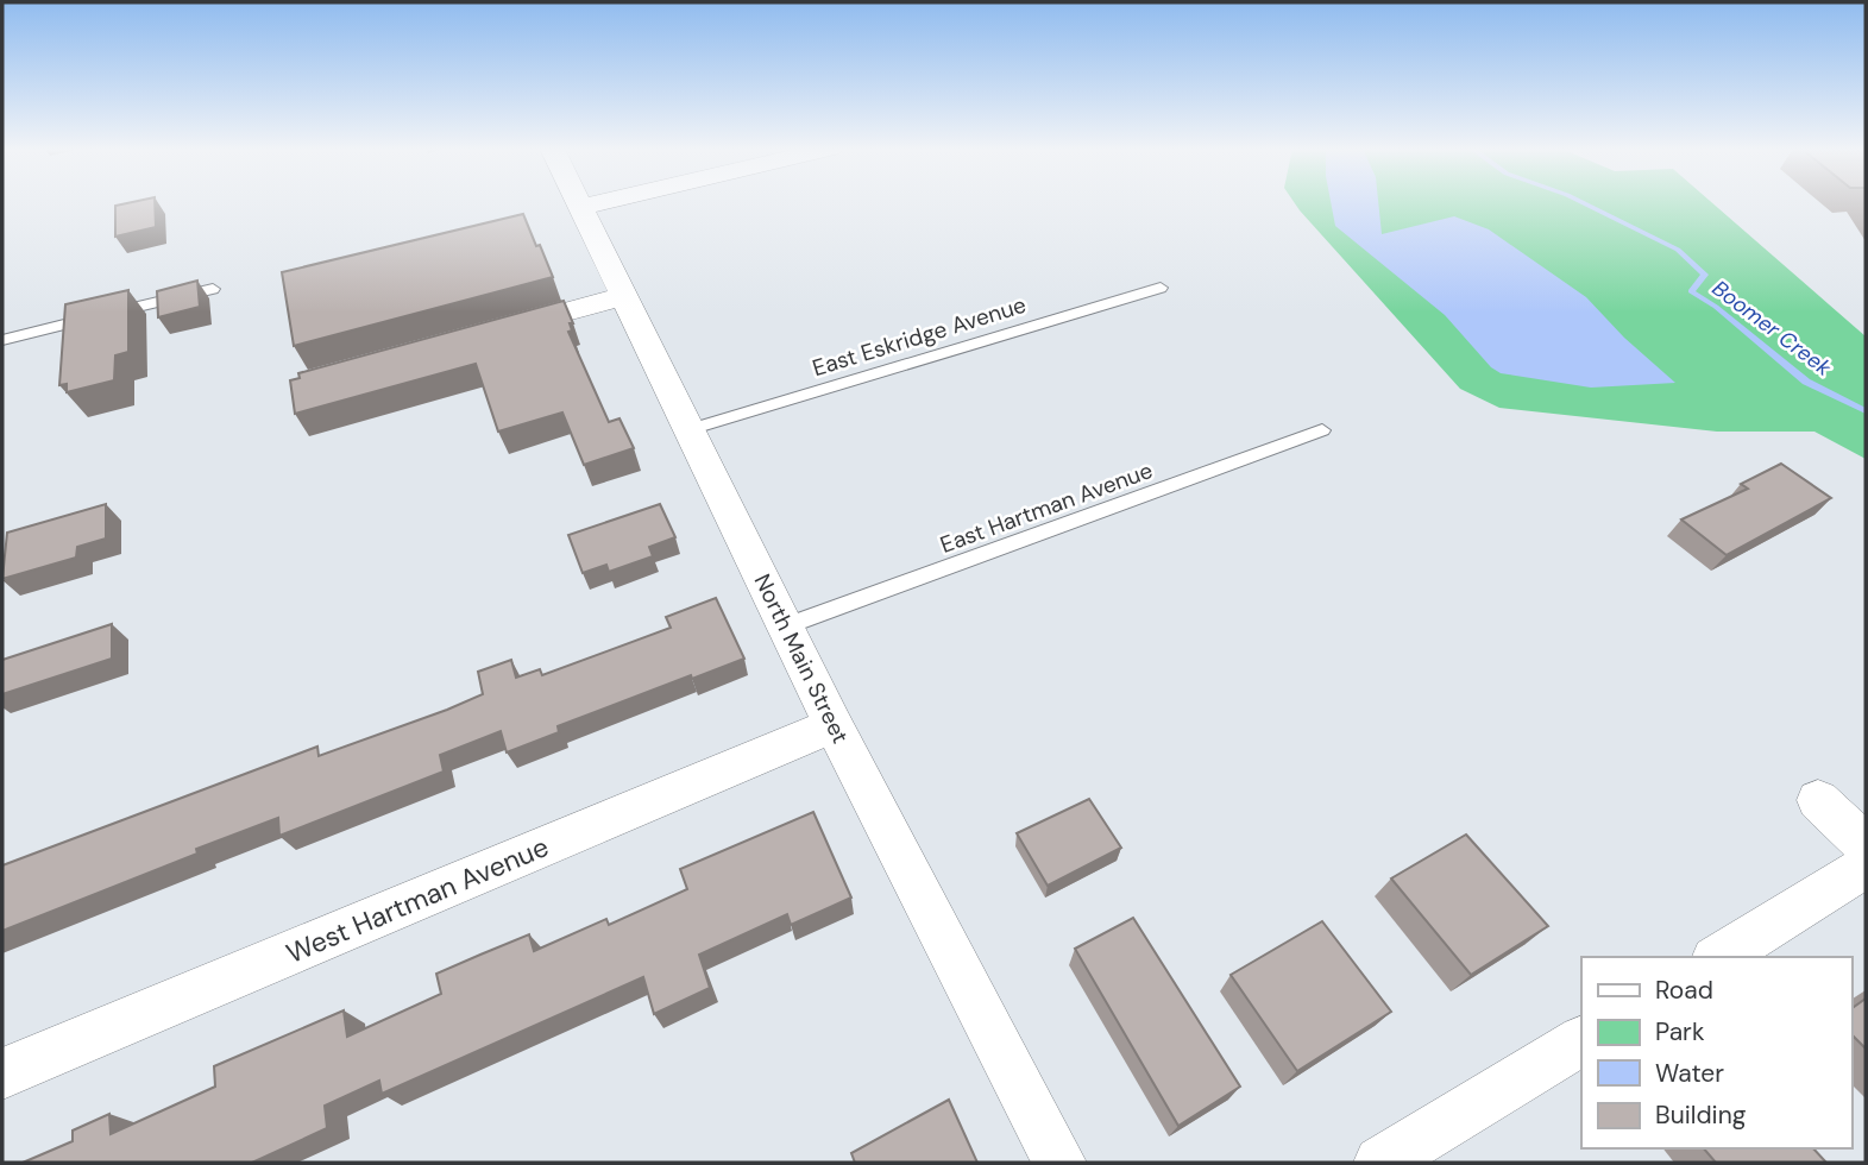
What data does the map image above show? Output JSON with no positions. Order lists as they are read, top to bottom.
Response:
{
  "streets": {
    "street": ["North Main Street", "West Hartman Avenue"],
    "lane": ["East Eskridge Avenue", "East Hartman Avenue"]
  },
  "crossings": [
    ["East Eskridge Avenue", "North Main Street"],
    ["East Hartman Avenue", "North Main Street"],
    ["North Main Street", "West Hartman Avenue"]
  ],
  "water": ["Boomer Creek"],
  "legend": [
    "Road",
    "Park",
    "Water",
    "Building"
  ]
}
